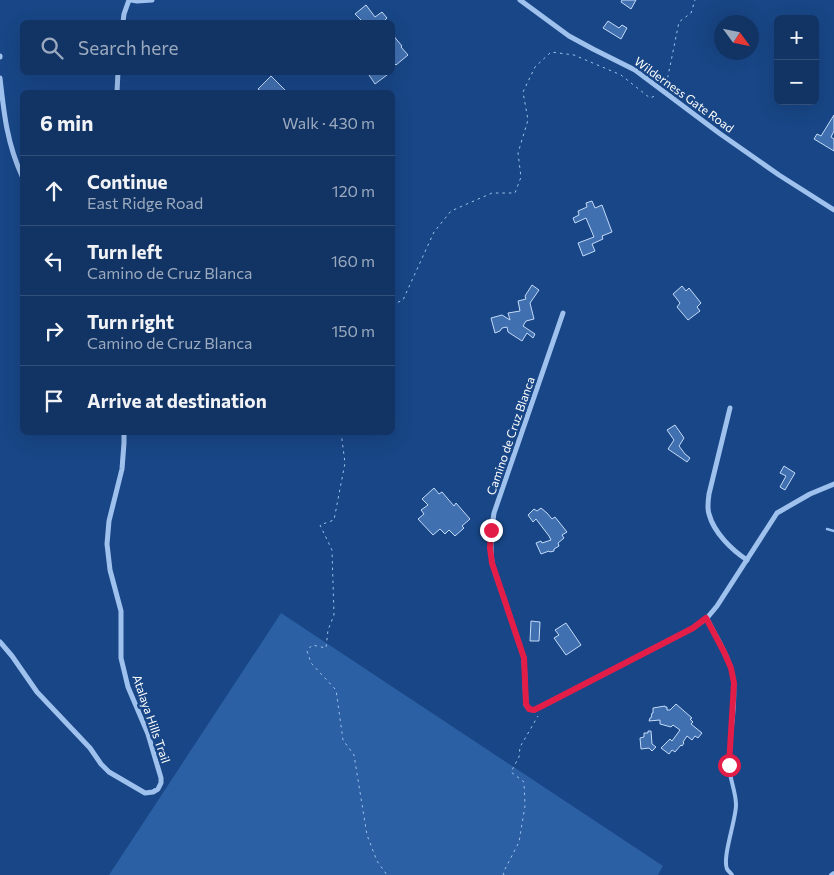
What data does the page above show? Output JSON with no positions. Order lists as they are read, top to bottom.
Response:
{
  "streets": {
    "street": ["Wilderness Gate Road", "Camino de Cruz Blanca", "Atalaya Hills Trail"]
  },
  "north": "bottom right",
  "page": {
    "map_buttons": ["+", "−"],
    "search": "Search here",
    "heading": ["6 min", "Walk · 430 m"],
    "list": [
      ["Continue", "East Ridge Road", "120 m"],
      ["Turn left", "Camino de Cruz Blanca", "160 m"],
      ["Turn right", "Camino de Cruz Blanca", "150 m"],
      "Arrive at destination"
    ]
  }
}
